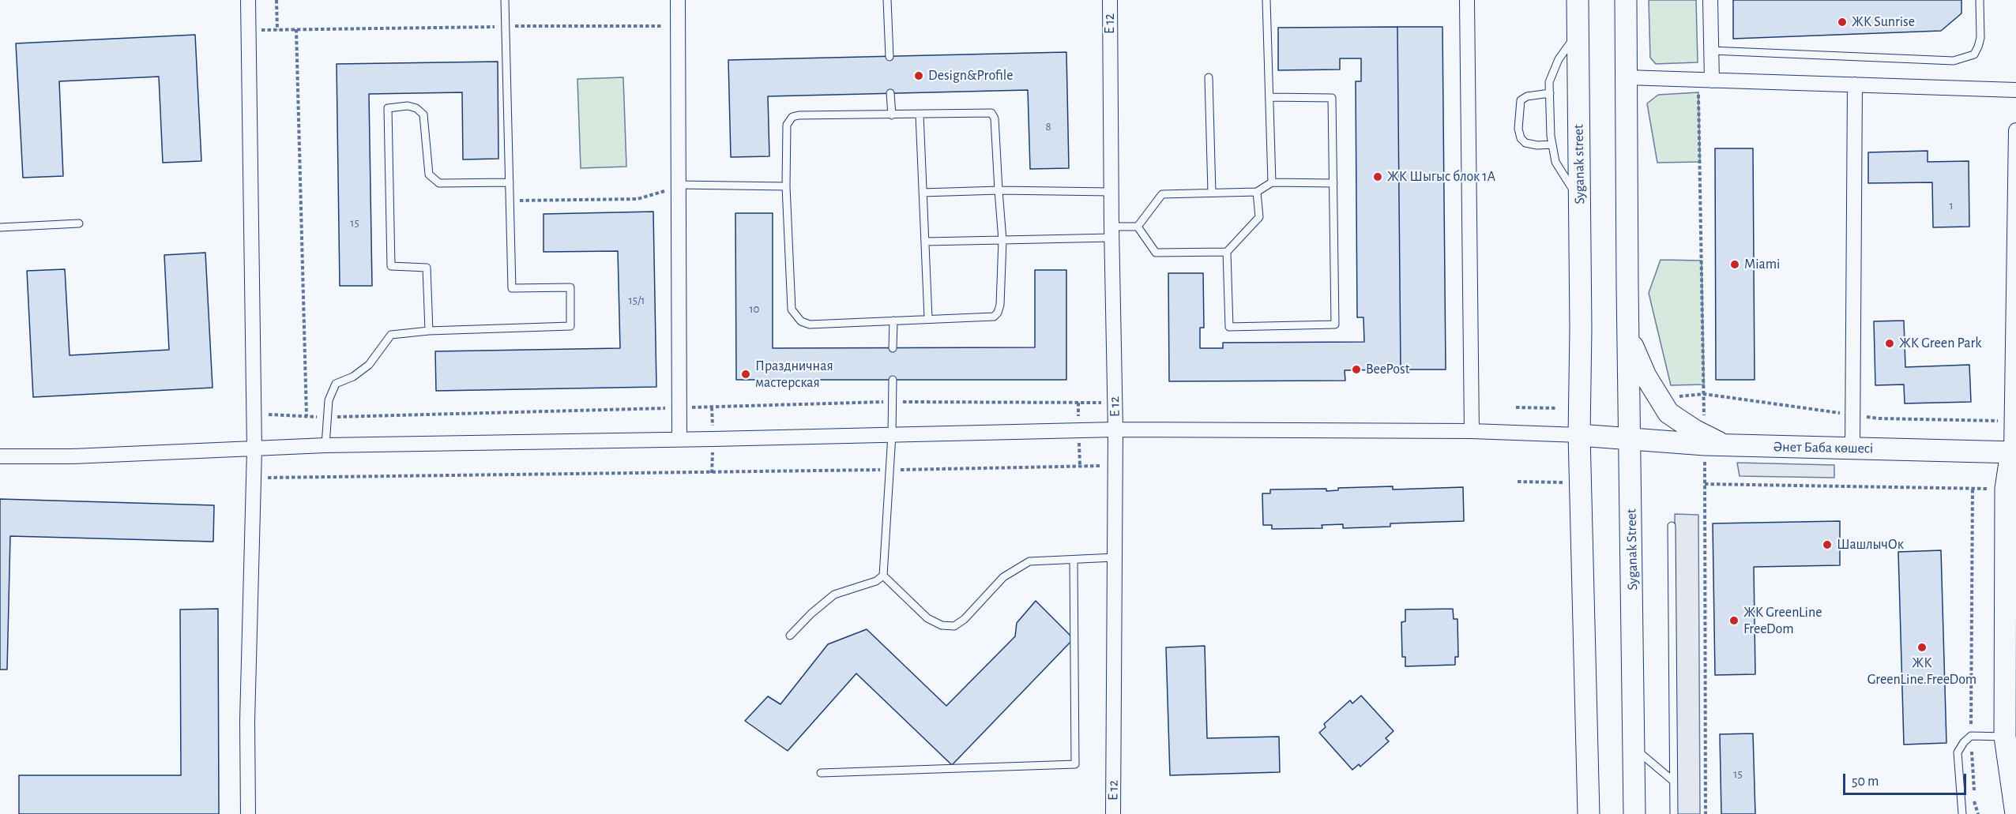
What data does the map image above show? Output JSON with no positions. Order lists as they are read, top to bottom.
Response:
{
  "streets": {
    "main road": ["Syganak street", "Әнет Баба көшесі", "Syganak Street"],
    "street": ["E 12"]
  },
  "crossings": [
    ["Syganak street", "Syganak Street"],
    ["Әнет Баба көшесі", "Syganak Street"]
  ],
  "places": [
    "ЖК Sunrise",
    "Design&Profile",
    "ЖК Шыгыс блок 1А",
    "Miami",
    "ЖК Green Park",
    "BeePost",
    "Праздничная мастерская",
    "ШашлычОк",
    "ЖК GreenLine FreeDom",
    "ЖК GreenLine.FreeDom"
  ],
  "house_numbers": [
    "8",
    "1",
    "15",
    "15/1",
    "10",
    "15"
  ],
  "scale_bar": "50 m"
}
